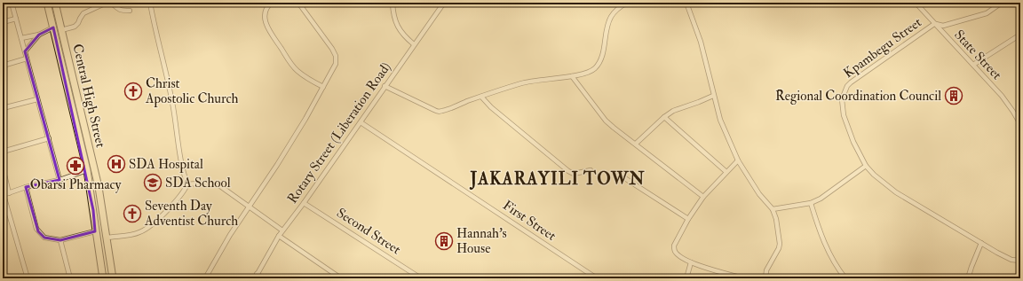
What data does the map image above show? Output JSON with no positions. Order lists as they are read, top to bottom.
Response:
{
  "streets": {
    "highway": ["Central High Street"],
    "street": [
      "Kpambegu Street",
      "State Street",
      "Rotary Street (Liberation Road)",
      "First Street",
      "Second Street"
    ]
  },
  "crossings": [
    ["Kpambegu Street", "State Street"],
    ["Rotary Street (Liberation Road)", "First Street"],
    ["Rotary Street (Liberation Road)", "Second Street"]
  ],
  "districts": ["JAKARAYILI TOWN"],
  "places": {
    "church": ["Christ Apostolic Church", "Seventh Day Adventist Church"],
    "building": ["Regional Coordination Council", "Hannah's House"],
    "hospital": ["SDA Hospital"],
    "pharmacy": ["Obarsi Pharmacy"],
    "school or university": ["SDA School"]
  }
}
